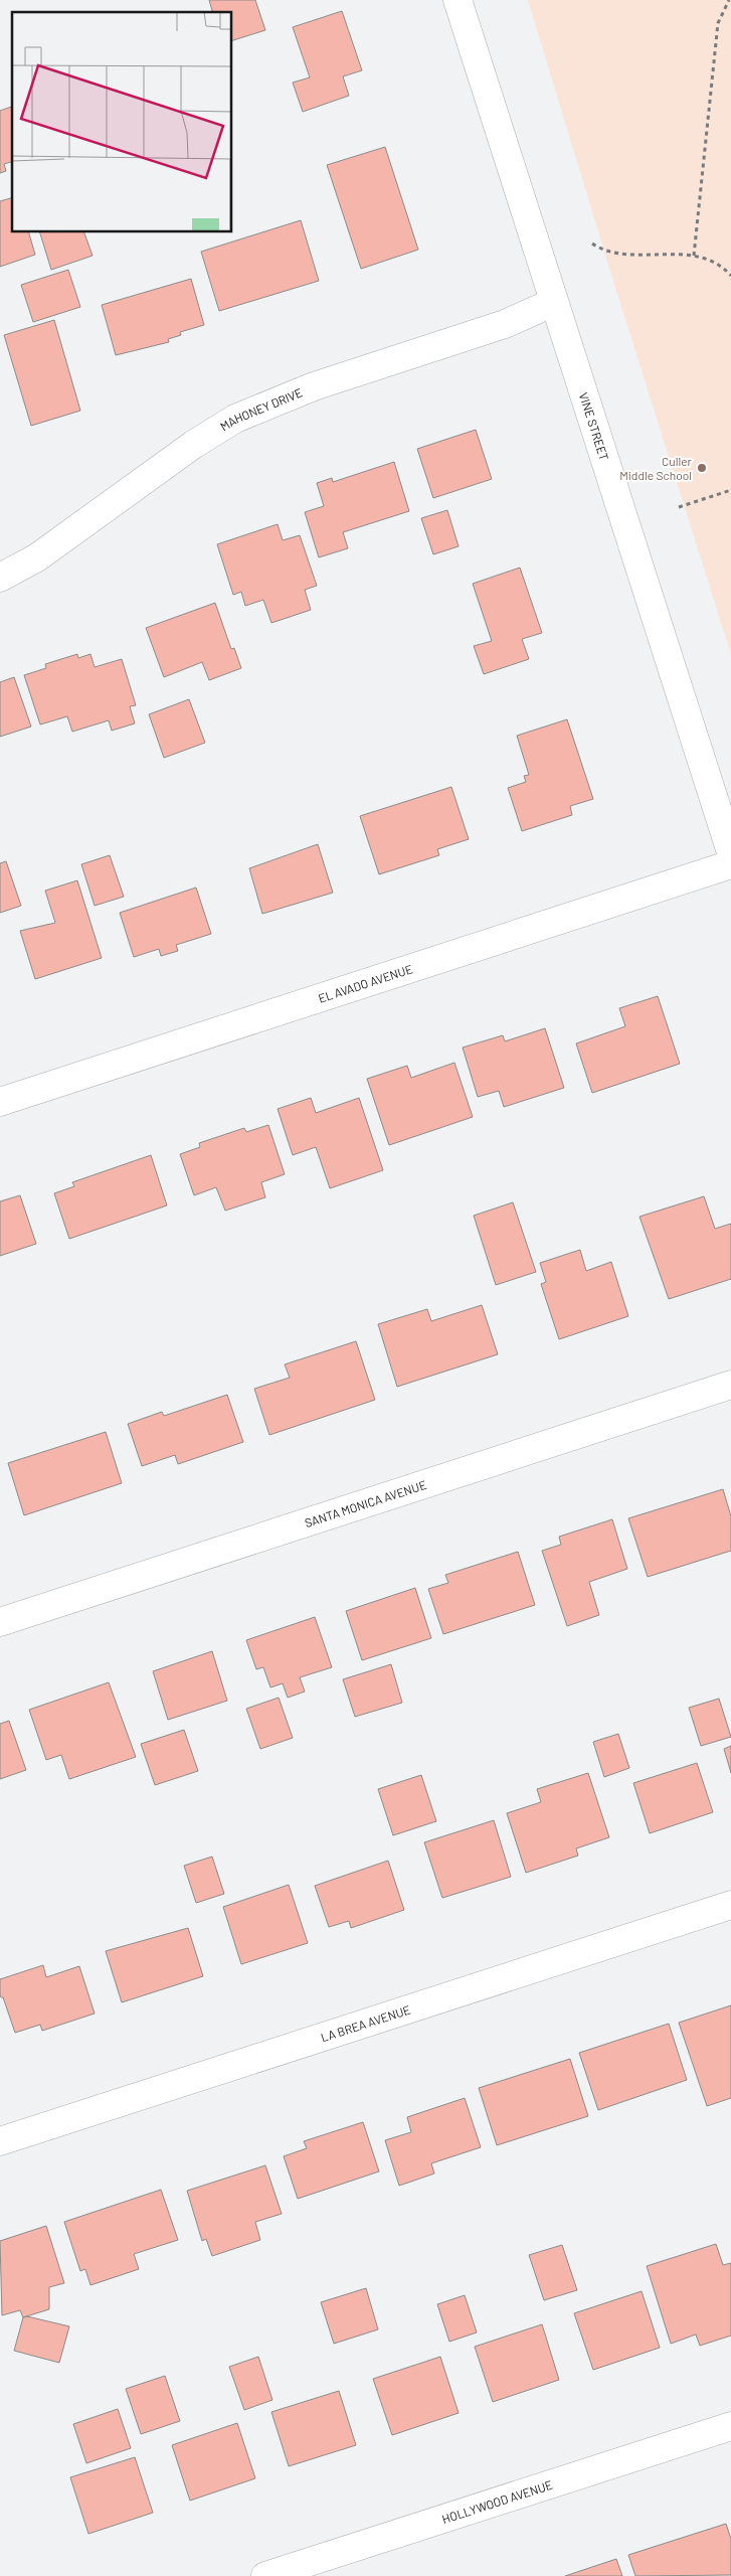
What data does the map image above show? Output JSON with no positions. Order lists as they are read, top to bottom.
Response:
{
  "streets": {
    "street": [
      "MAHONEY DRIVE",
      "VINE STREET",
      "EL AVADO AVENUE",
      "SANTA MONICA AVENUE",
      "LA BREA AVENUE",
      "HOLLYWOOD AVENUE"
    ]
  },
  "crossings": [
    ["MAHONEY DRIVE", "VINE STREET"]
  ],
  "places": ["Culler Middle School"]
}
